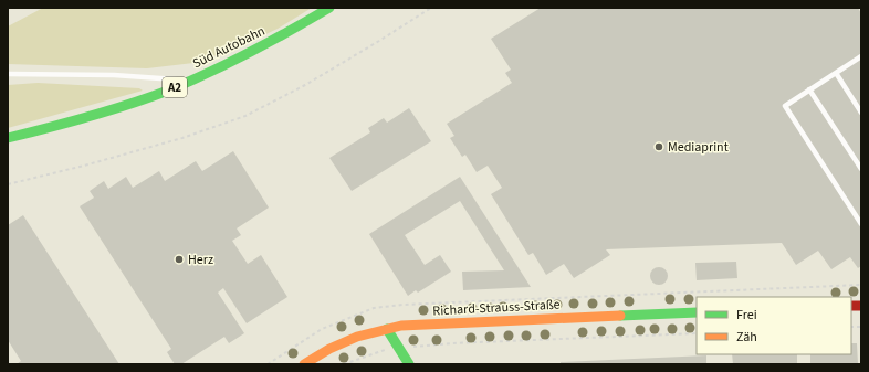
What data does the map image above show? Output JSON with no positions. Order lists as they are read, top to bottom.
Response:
{
  "streets": {
    "main road": ["Süd Autobahn", "A2", "Richard-Strauss-Straße"]
  },
  "places": ["Mediaprint", "Herz"],
  "legend": ["Frei", "Zäh"]
}
